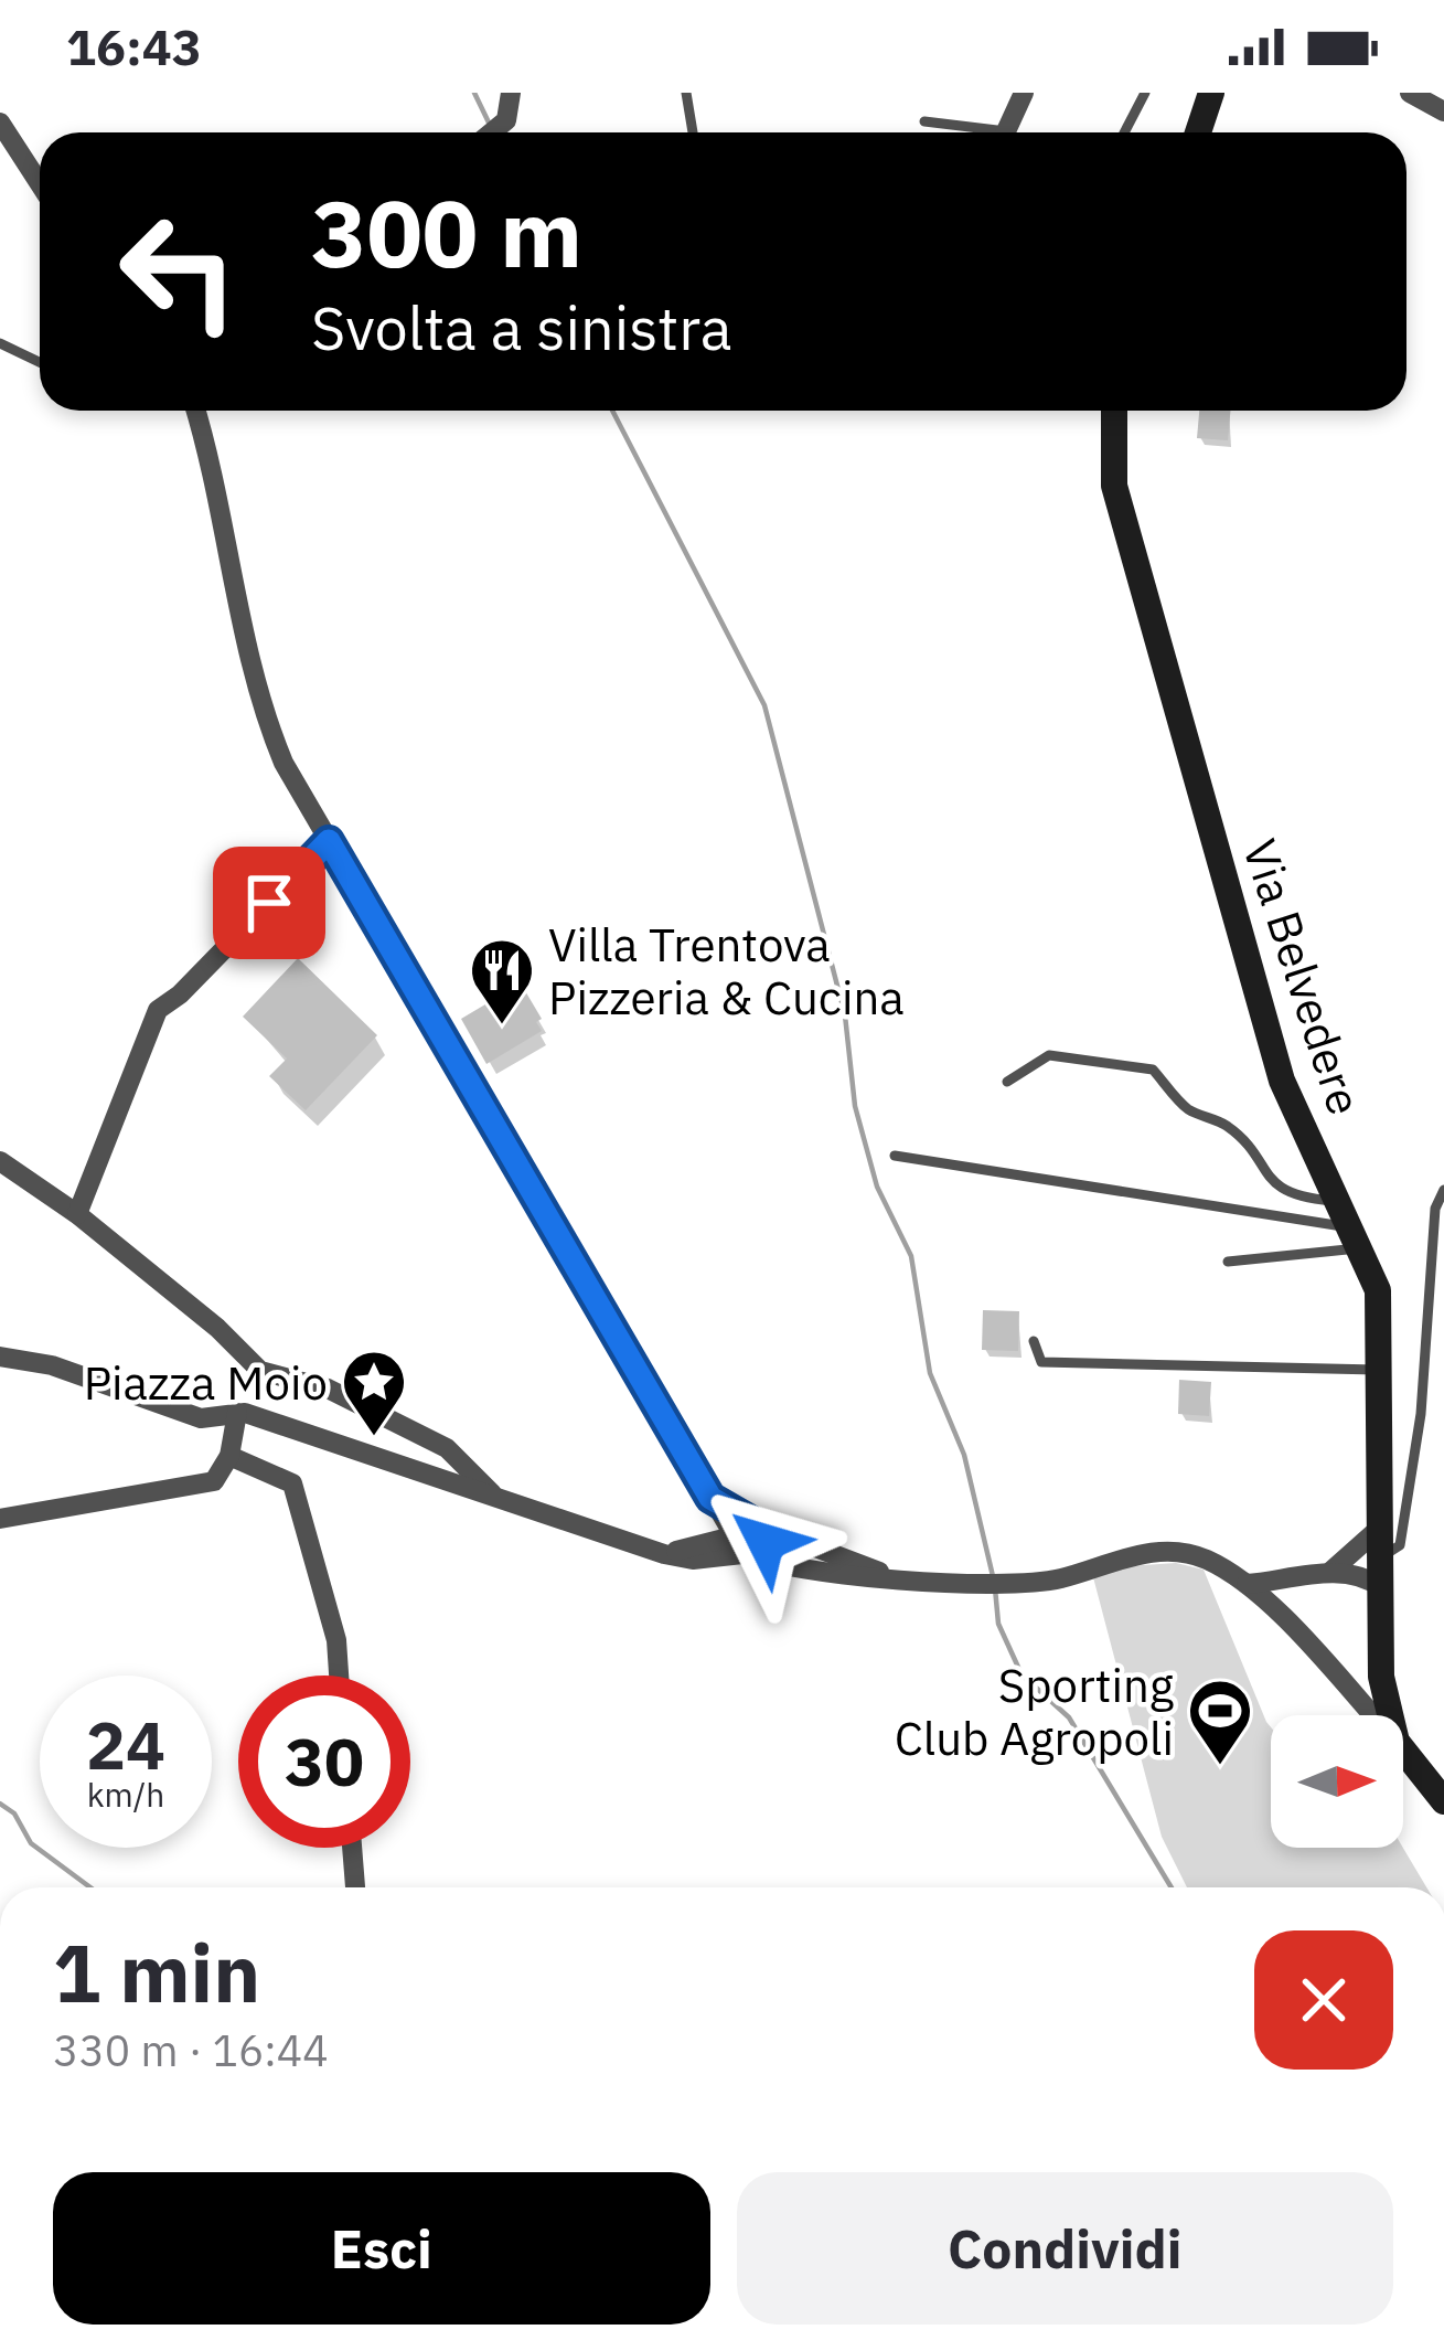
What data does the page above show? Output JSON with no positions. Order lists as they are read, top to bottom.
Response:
{
  "streets": {
    "street": ["Via Belvedere"]
  },
  "places": {
    "restaurant": ["Villa Trentova Pizzeria & Cucina"],
    "place": ["Piazza Moio"],
    "sports": ["Sporting Club Agropoli"]
  },
  "north": "right",
  "page": {
    "status": "16:43",
    "turn": ["300 m", "Svolta a sinistra"],
    "speed": "24 km/h",
    "limit": "30",
    "heading": ["1 min", "330 m · 16:44"],
    "buttons": ["Esci", "Condividi"]
  }
}
